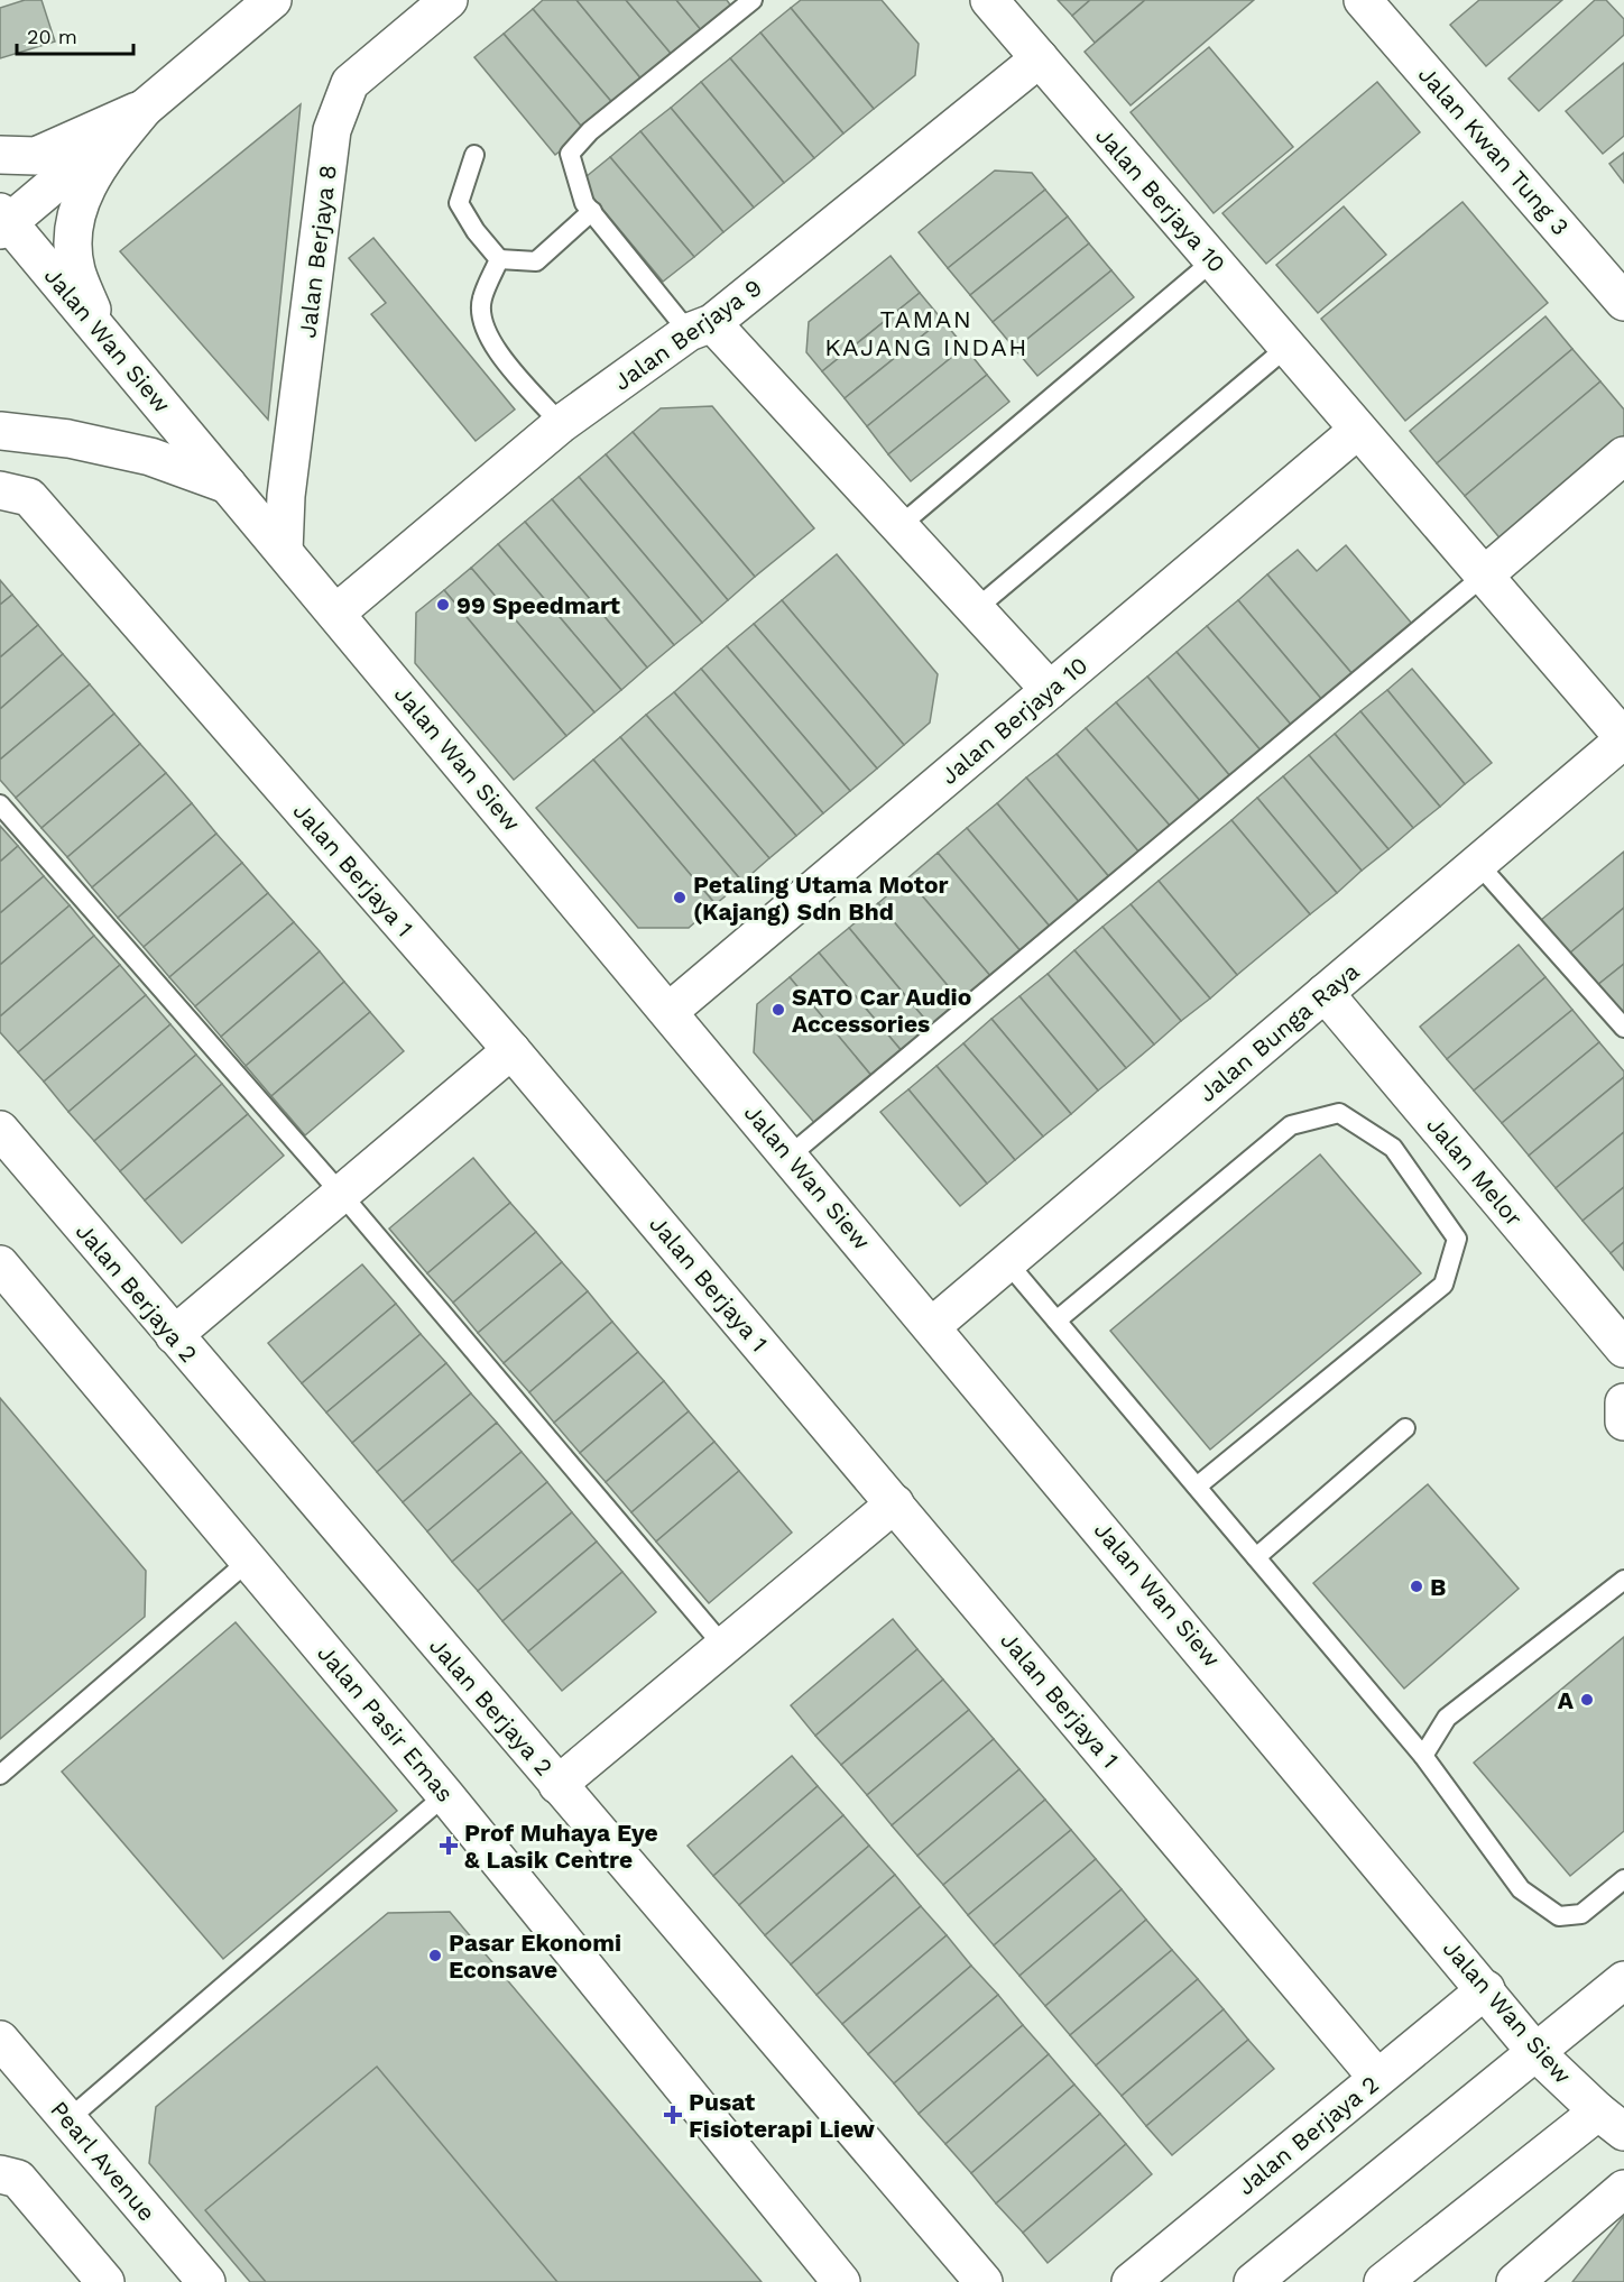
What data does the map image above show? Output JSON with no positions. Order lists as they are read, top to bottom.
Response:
{
  "streets": {
    "street": [
      "Jalan Kwan Tung 3",
      "Jalan Berjaya 10",
      "Jalan Berjaya 8",
      "Jalan Berjaya 9",
      "Jalan Wan Siew",
      "Jalan Berjaya 1",
      "Jalan Bunga Raya",
      "Jalan Melor",
      "Jalan Berjaya 2",
      "Jalan Pasir Emas",
      "Pearl Avenue"
    ]
  },
  "crossings": [
    ["Jalan Berjaya 10", "Jalan Berjaya 9"],
    ["Jalan Berjaya 10", "Jalan Wan Siew"],
    ["Jalan Berjaya 10", "Jalan Bunga Raya"],
    ["Jalan Berjaya 8", "Jalan Wan Siew"],
    ["Jalan Berjaya 9", "Jalan Wan Siew"],
    ["Jalan Wan Siew", "Jalan Bunga Raya"],
    ["Jalan Wan Siew", "Jalan Berjaya 2"],
    ["Jalan Berjaya 1", "Jalan Berjaya 2"],
    ["Jalan Bunga Raya", "Jalan Melor"]
  ],
  "districts": ["TAMAN KAJANG INDAH"],
  "places": {
    "other": [
      "99 Speedmart",
      "Petaling Utama Motor (Kajang) Sdn Bhd",
      "SATO Car Audio Accessories",
      "B",
      "A",
      "Pasar Ekonomi Econsave"
    ],
    "health": ["Prof Muhaya Eye & Lasik Centre", "Pusat Fisioterapi Liew"]
  },
  "scale_bar": "20 m"
}
